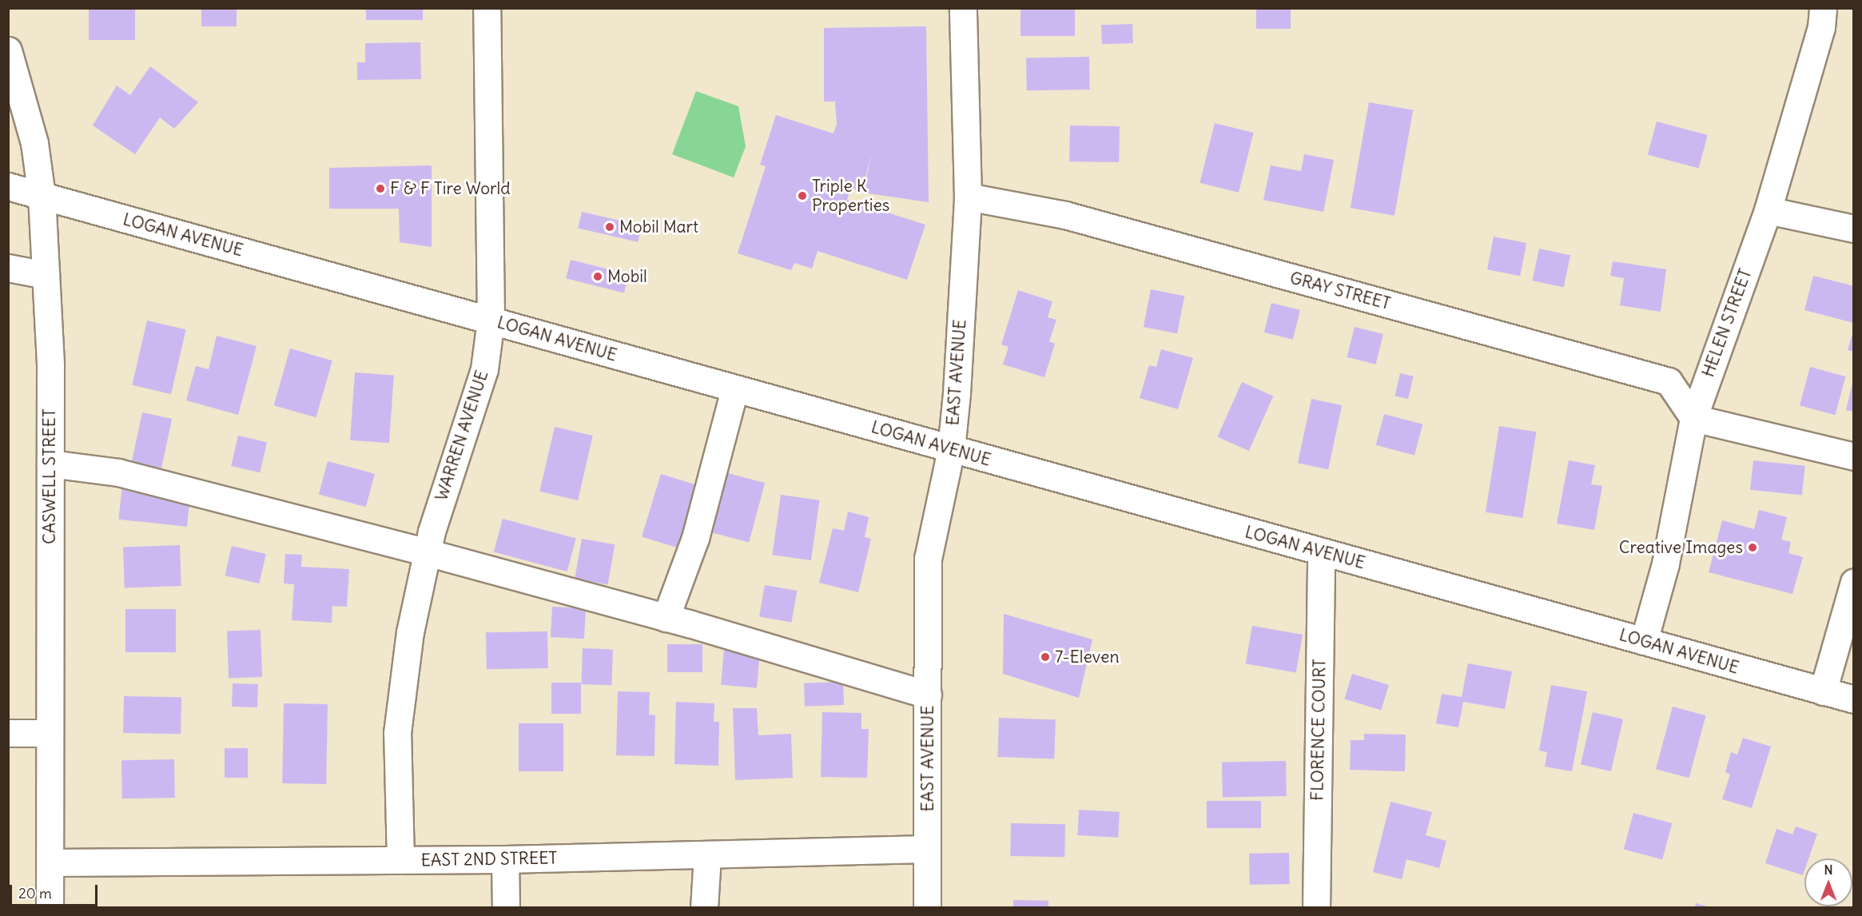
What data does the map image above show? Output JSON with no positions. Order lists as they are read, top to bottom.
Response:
{
  "streets": {
    "street": [
      "LOGAN AVENUE",
      "GRAY STREET",
      "HELEN STREET",
      "EAST AVENUE",
      "WARREN AVENUE",
      "CASWELL STREET",
      "FLORENCE COURT",
      "EAST 2ND STREET"
    ]
  },
  "crossings": [
    ["LOGAN AVENUE", "HELEN STREET"],
    ["LOGAN AVENUE", "EAST AVENUE"],
    ["LOGAN AVENUE", "WARREN AVENUE"],
    ["LOGAN AVENUE", "CASWELL STREET"],
    ["LOGAN AVENUE", "FLORENCE COURT"],
    ["GRAY STREET", "HELEN STREET"],
    ["GRAY STREET", "EAST AVENUE"],
    ["EAST AVENUE", "EAST 2ND STREET"],
    ["WARREN AVENUE", "EAST 2ND STREET"],
    ["CASWELL STREET", "EAST 2ND STREET"]
  ],
  "places": [
    "F & F Tire World",
    "Triple K Properties",
    "Mobil Mart",
    "Mobil",
    "Creative Images",
    "7-Eleven"
  ],
  "scale_bar": "20 m",
  "north": "top"
}
